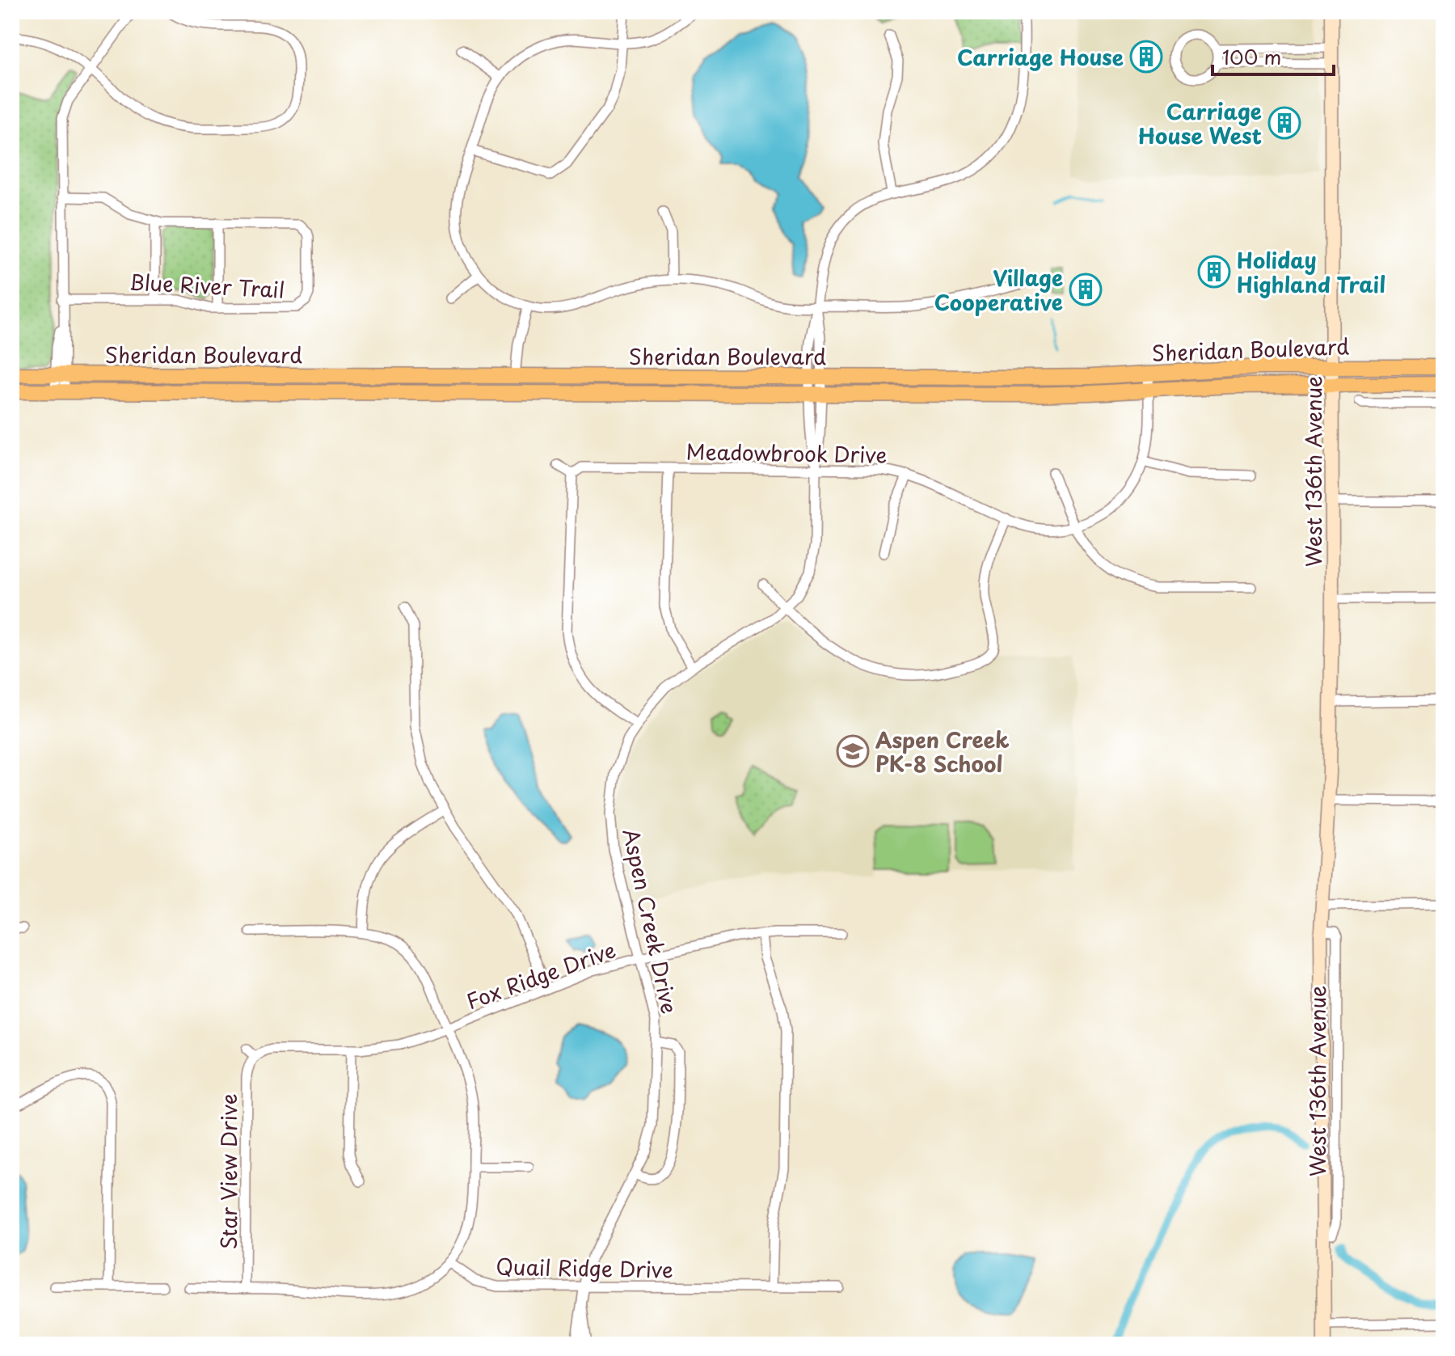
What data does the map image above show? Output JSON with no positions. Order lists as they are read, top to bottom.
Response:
{
  "streets": {
    "main road": ["Sheridan Boulevard", "West 136th Avenue"],
    "street": [
      "Blue River Trail",
      "Meadowbrook Drive",
      "Aspen Creek Drive",
      "Fox Ridge Drive",
      "Star View Drive",
      "Quail Ridge Drive"
    ]
  },
  "crossings": [
    ["Sheridan Boulevard", "Meadowbrook Drive"],
    ["Sheridan Boulevard", "West 136th Avenue"],
    ["Sheridan Boulevard", "Aspen Creek Drive"],
    ["Meadowbrook Drive", "Aspen Creek Drive"],
    ["Aspen Creek Drive", "Fox Ridge Drive"],
    ["Aspen Creek Drive", "Quail Ridge Drive"],
    ["Fox Ridge Drive", "Star View Drive"]
  ],
  "places": {
    "building": [
      "Carriage House",
      "Carriage House West",
      "Holiday Highland Trail",
      "Village Cooperative"
    ],
    "school or university": ["Aspen Creek PK-8 School"]
  },
  "scale_bar": "100 m"
}
